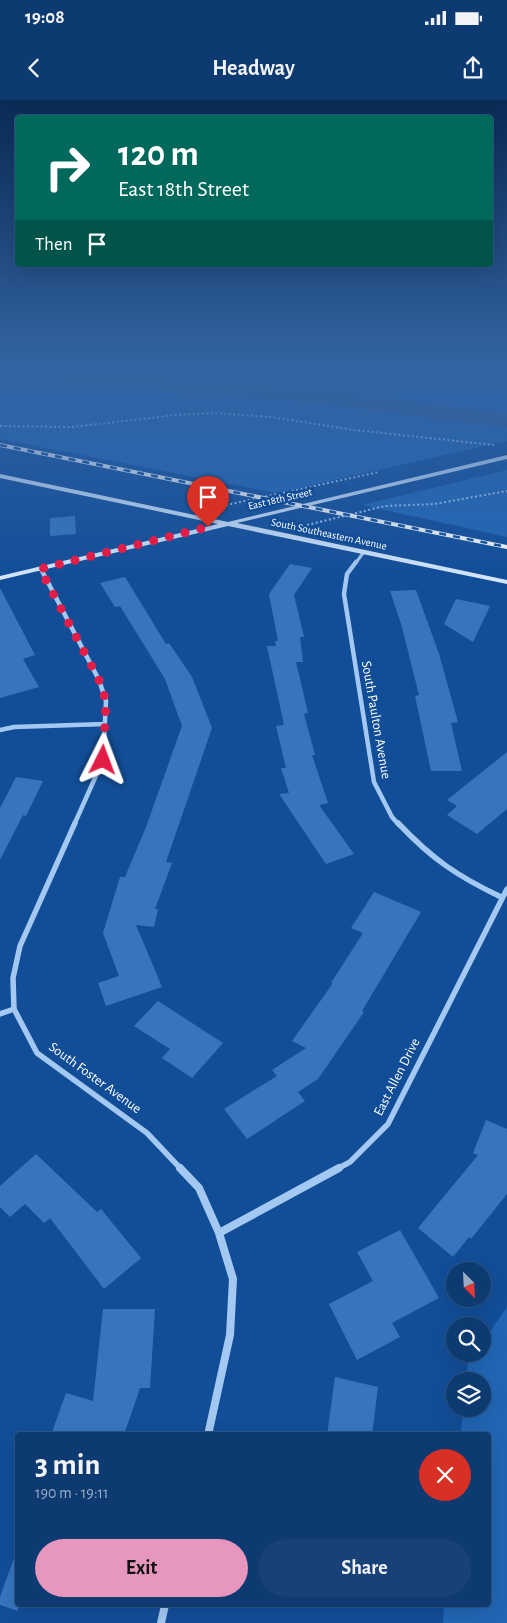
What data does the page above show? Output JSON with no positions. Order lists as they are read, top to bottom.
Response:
{
  "streets": {
    "main road": ["East 18th Street", "South Southeastern Avenue"],
    "street": ["South Paulton Avenue", "East Allen Drive", "South Foster Avenue"]
  },
  "crossings": [
    ["East 18th Street", "South Southeastern Avenue"],
    ["East 18th Street", "South Foster Avenue"],
    ["South Southeastern Avenue", "South Paulton Avenue"],
    ["South Paulton Avenue", "East Allen Drive"],
    ["East Allen Drive", "South Foster Avenue"]
  ],
  "north": "bottom right",
  "page": {
    "status": "19:08",
    "header": "Headway",
    "turn": ["120 m", "East 18th Street"],
    "then": "Then",
    "heading": ["3 min", "190 m · 19:11"],
    "buttons": ["Exit", "Share"]
  }
}
